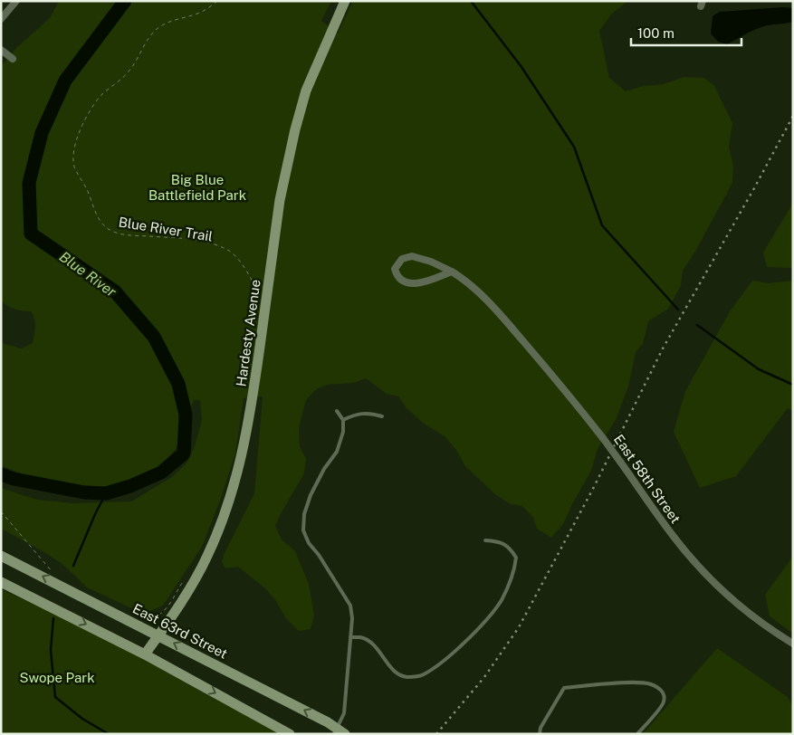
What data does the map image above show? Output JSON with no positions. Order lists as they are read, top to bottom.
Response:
{
  "streets": {
    "main road": ["Hardesty Avenue", "East 63rd Street"],
    "street": ["East 58th Street"],
    "path": ["Blue River Trail"]
  },
  "crossings": [
    ["Hardesty Avenue", "East 63rd Street"]
  ],
  "water": ["Blue River"],
  "parks": ["Big Blue Battlefield Park", "Swope Park"],
  "scale_bar": "100 m"
}
